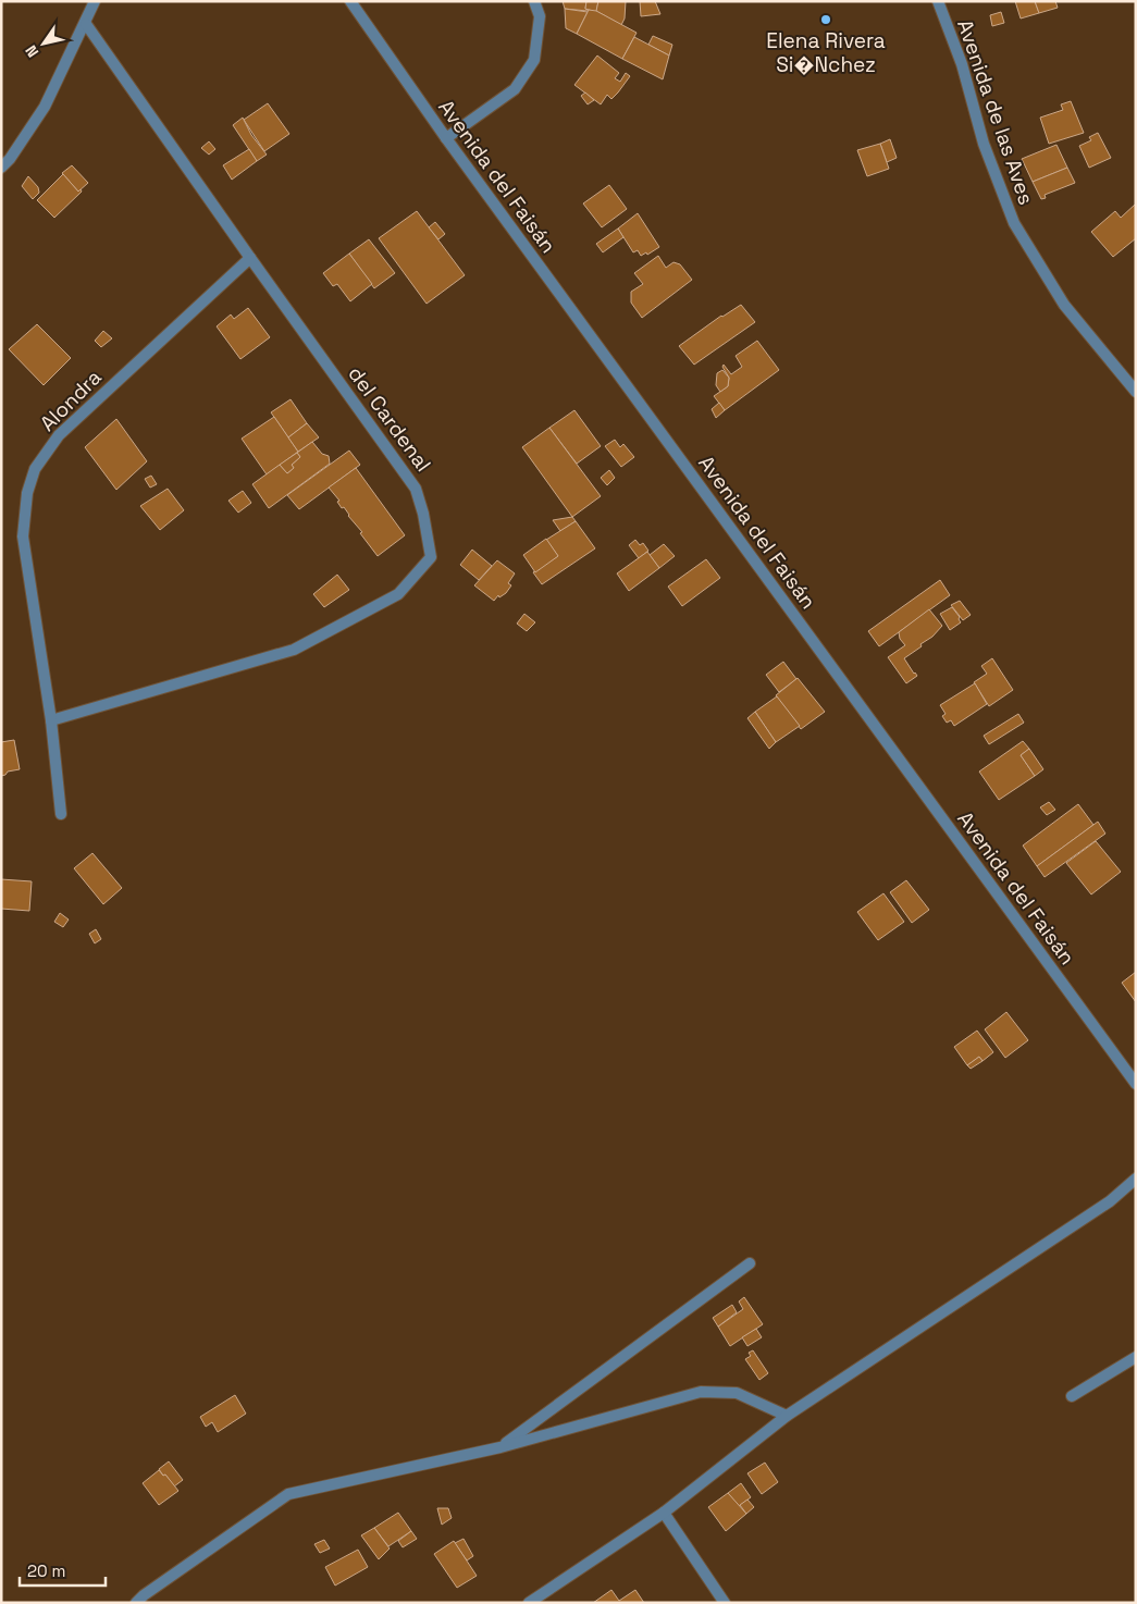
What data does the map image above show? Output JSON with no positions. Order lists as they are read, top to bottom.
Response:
{
  "streets": {
    "street": [
      "Avenida de las Aves",
      "Avenida del Faisán",
      "Alondra",
      "del Cardenal"
    ]
  },
  "crossings": [
    ["Alondra", "del Cardenal"]
  ],
  "places": ["Elena Rivera Si�Nchez"],
  "scale_bar": "20 m",
  "north": "bottom left"
}
